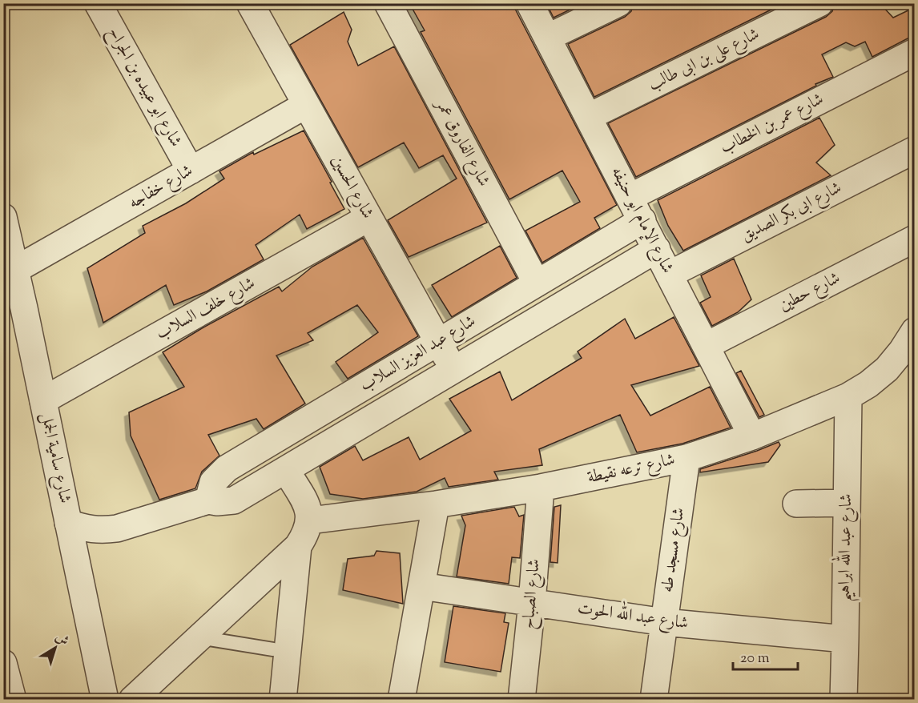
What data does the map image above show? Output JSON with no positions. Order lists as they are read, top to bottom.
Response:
{
  "streets": {
    "street": [
      "شارع على بن ابى طالب",
      "شارع ابو عبيده بن الجراح",
      "شارع عمر بن الخطاب",
      "شارع الفاروق عمر",
      "شارع خفاجه",
      "شارع الحسين",
      "شارع ابى بكر الصديق",
      "شارع الإمام ابو حنيفه",
      "شارع حطين",
      "شارع خلف السلاب",
      "شارع عبد العزيز السلاب",
      "شارع سامية الجمل",
      "شارع ترعه نقيطة",
      "شارع عبد الله ابراهيم",
      "شارع مسجد طه",
      "شارع الصباح",
      "شارع عبد الله الحوت"
    ]
  },
  "crossings": [
    ["شارع على بن ابى طالب", "شارع الإمام ابو حنيفه"],
    ["شارع ابو عبيده بن الجراح", "شارع خفاجه"],
    ["شارع عمر بن الخطاب", "شارع الإمام ابو حنيفه"],
    ["شارع الفاروق عمر", "شارع عبد العزيز السلاب"],
    ["شارع خفاجه", "شارع الحسين"],
    ["شارع خفاجه", "شارع سامية الجمل"],
    ["شارع الحسين", "شارع خلف السلاب"],
    ["شارع الحسين", "شارع عبد العزيز السلاب"],
    ["شارع ابى بكر الصديق", "شارع الإمام ابو حنيفه"],
    ["شارع الإمام ابو حنيفه", "شارع حطين"],
    ["شارع الإمام ابو حنيفه", "شارع عبد العزيز السلاب"],
    ["شارع الإمام ابو حنيفه", "شارع ترعه نقيطة"],
    ["شارع خلف السلاب", "شارع سامية الجمل"],
    ["شارع عبد العزيز السلاب", "شارع سامية الجمل"],
    ["شارع ترعه نقيطة", "شارع عبد الله ابراهيم"],
    ["شارع ترعه نقيطة", "شارع مسجد طه"],
    ["شارع ترعه نقيطة", "شارع الصباح"],
    ["شارع عبد الله ابراهيم", "شارع عبد الله الحوت"],
    ["شارع مسجد طه", "شارع عبد الله الحوت"],
    ["شارع الصباح", "شارع عبد الله الحوت"]
  ],
  "scale_bar": "20 m",
  "north": "top right"
}
